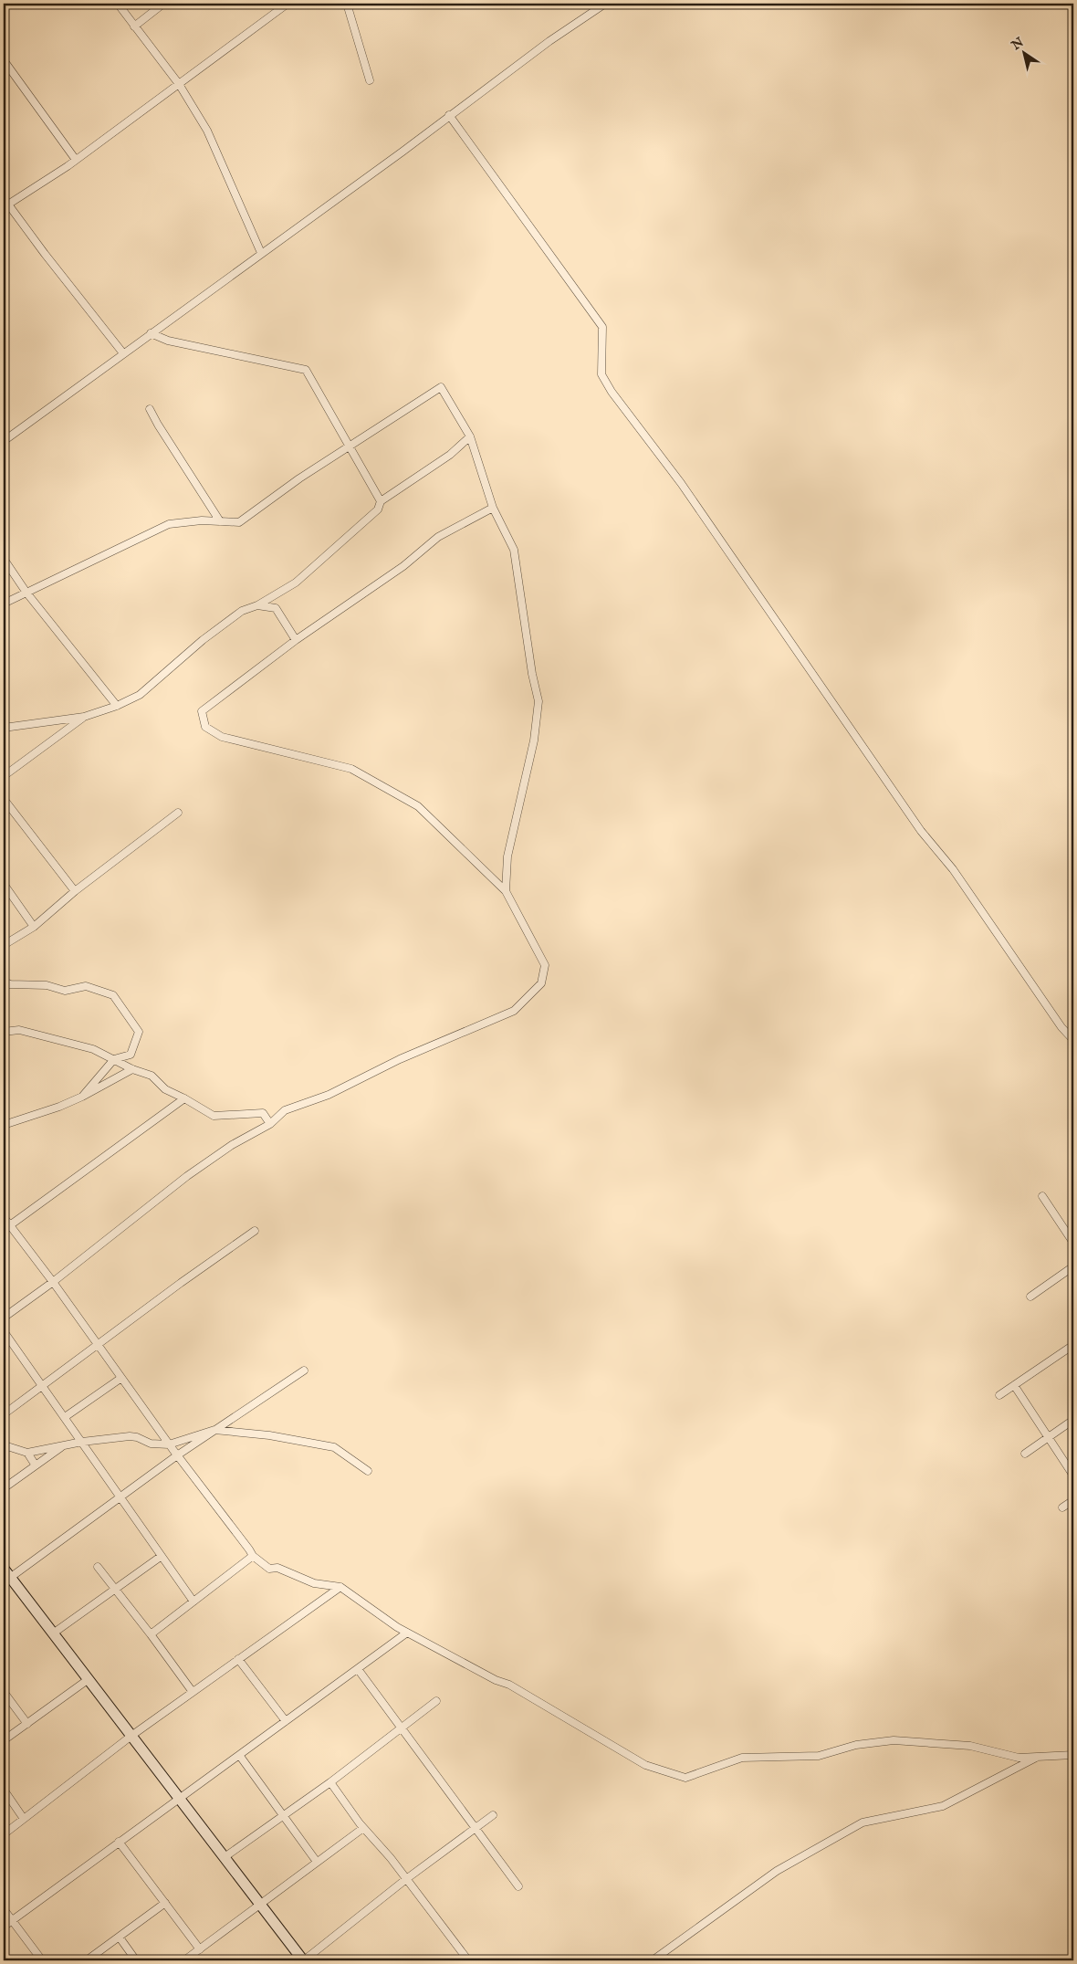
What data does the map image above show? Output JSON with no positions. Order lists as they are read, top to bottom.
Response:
{
  "north": "top left"
}
